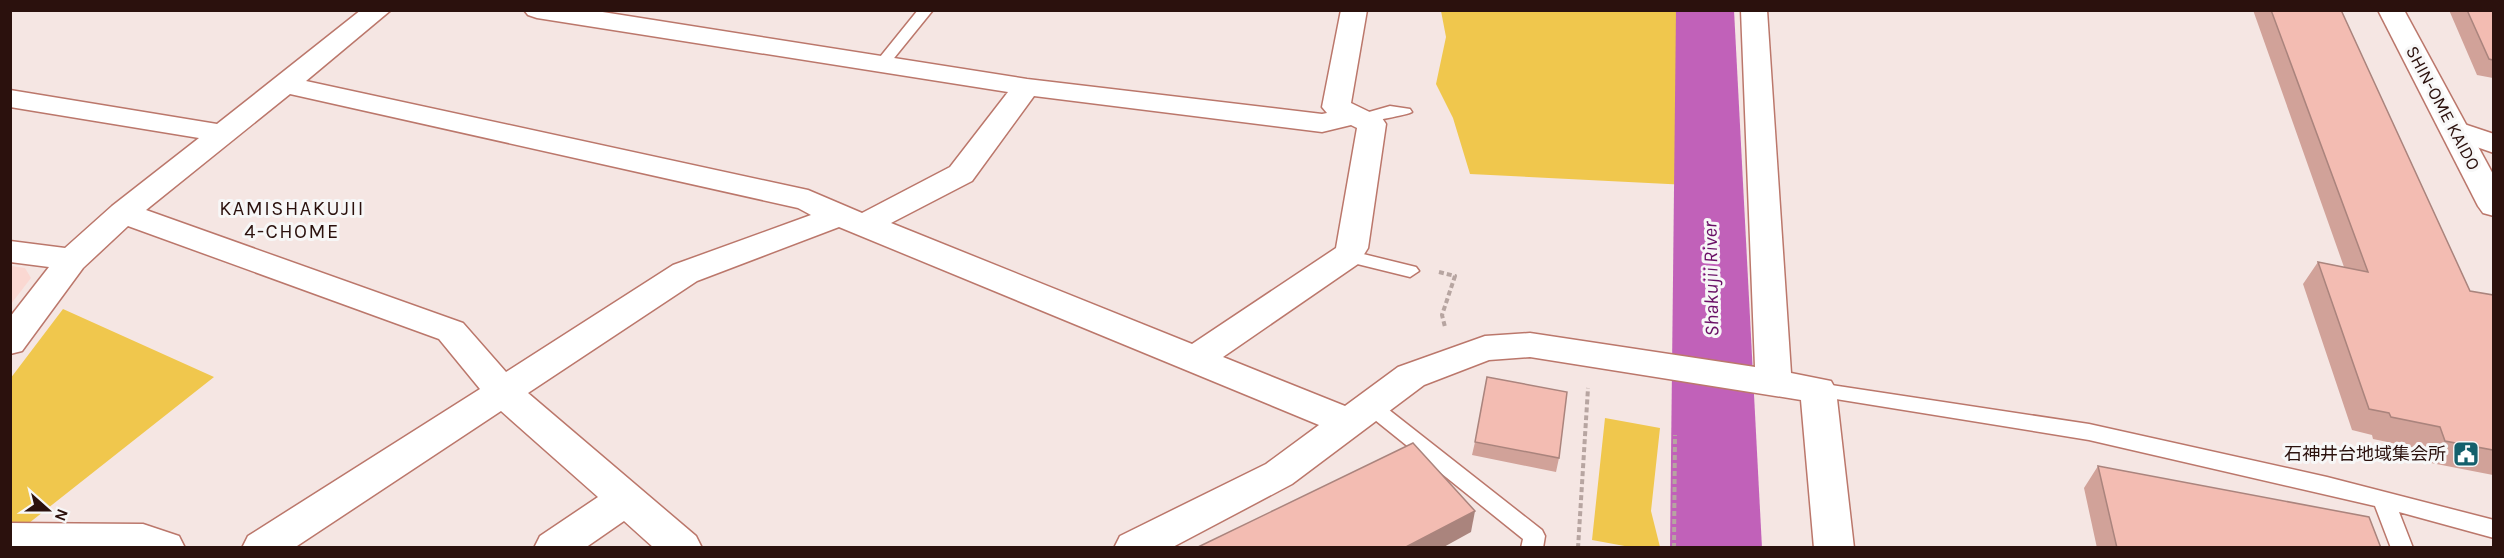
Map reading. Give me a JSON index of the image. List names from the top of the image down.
{
  "streets": {
    "street": ["SHIN-OME KAIDO"]
  },
  "districts": ["KAMISHAKUJII 4-CHOME"],
  "water": ["Shakujii River"],
  "places": {
    "public building": ["石神井台地域集会所"]
  },
  "north": "right"
}
